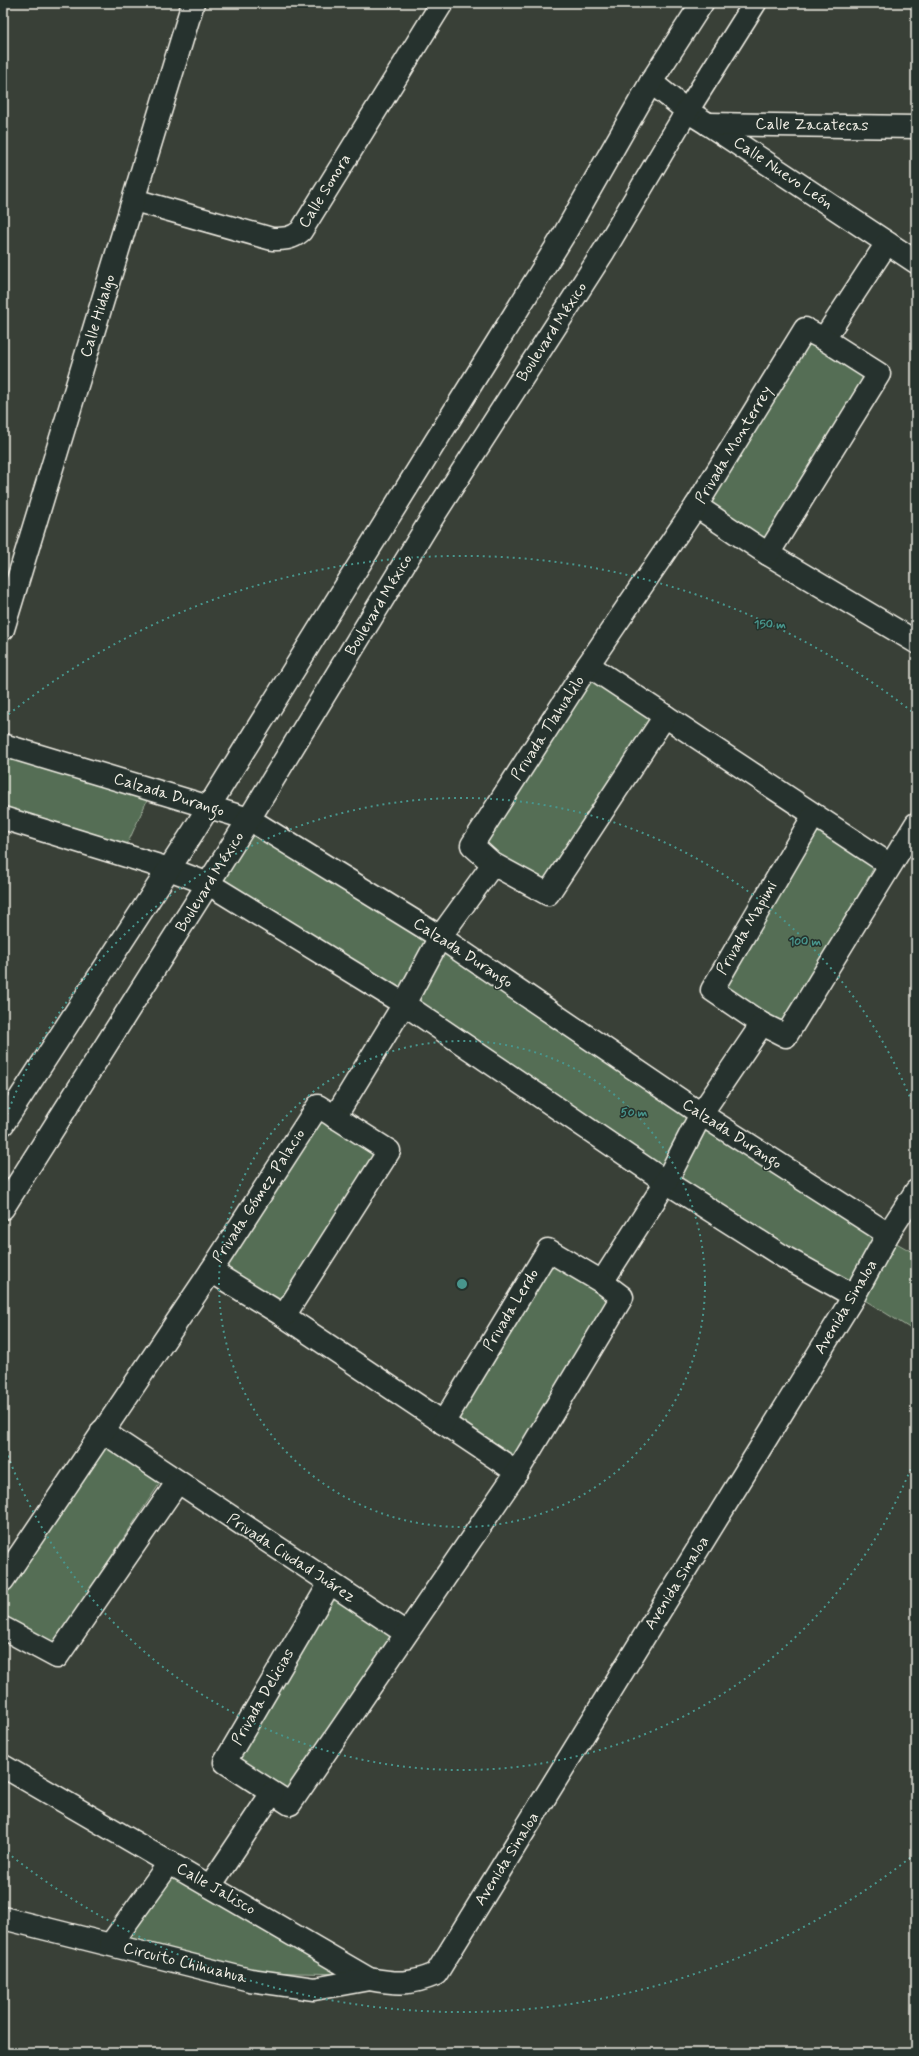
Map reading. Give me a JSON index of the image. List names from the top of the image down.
{
  "streets": {
    "street": [
      "Calle Zacatecas",
      "Calle Nuevo León",
      "Calle Sonora",
      "Calle Hidalgo",
      "Boulevard México",
      "Privada Monterrey",
      "Privada Tlahualilo",
      "Calzada Durango",
      "Privada Mapimi",
      "Privada Gómez Palacio",
      "Avenida Sinaloa",
      "Privada Lerdo",
      "Privada Ciudad Juárez",
      "Privada Delicias",
      "Calle Jalisco",
      "Circuito Chihuahua"
    ]
  },
  "crossings": [
    ["Calle Zacatecas", "Calle Nuevo León"],
    ["Calle Nuevo León", "Boulevard México"],
    ["Calle Sonora", "Calle Hidalgo"],
    ["Boulevard México", "Calzada Durango"],
    ["Privada Tlahualilo", "Privada Mapimi"],
    ["Calzada Durango", "Avenida Sinaloa"],
    ["Privada Gómez Palacio", "Privada Lerdo"],
    ["Avenida Sinaloa", "Calle Jalisco"],
    ["Privada Ciudad Juárez", "Privada Delicias"],
    ["Calle Jalisco", "Circuito Chihuahua"]
  ],
  "rings": ["150 m", "100 m", "50 m"]
}
